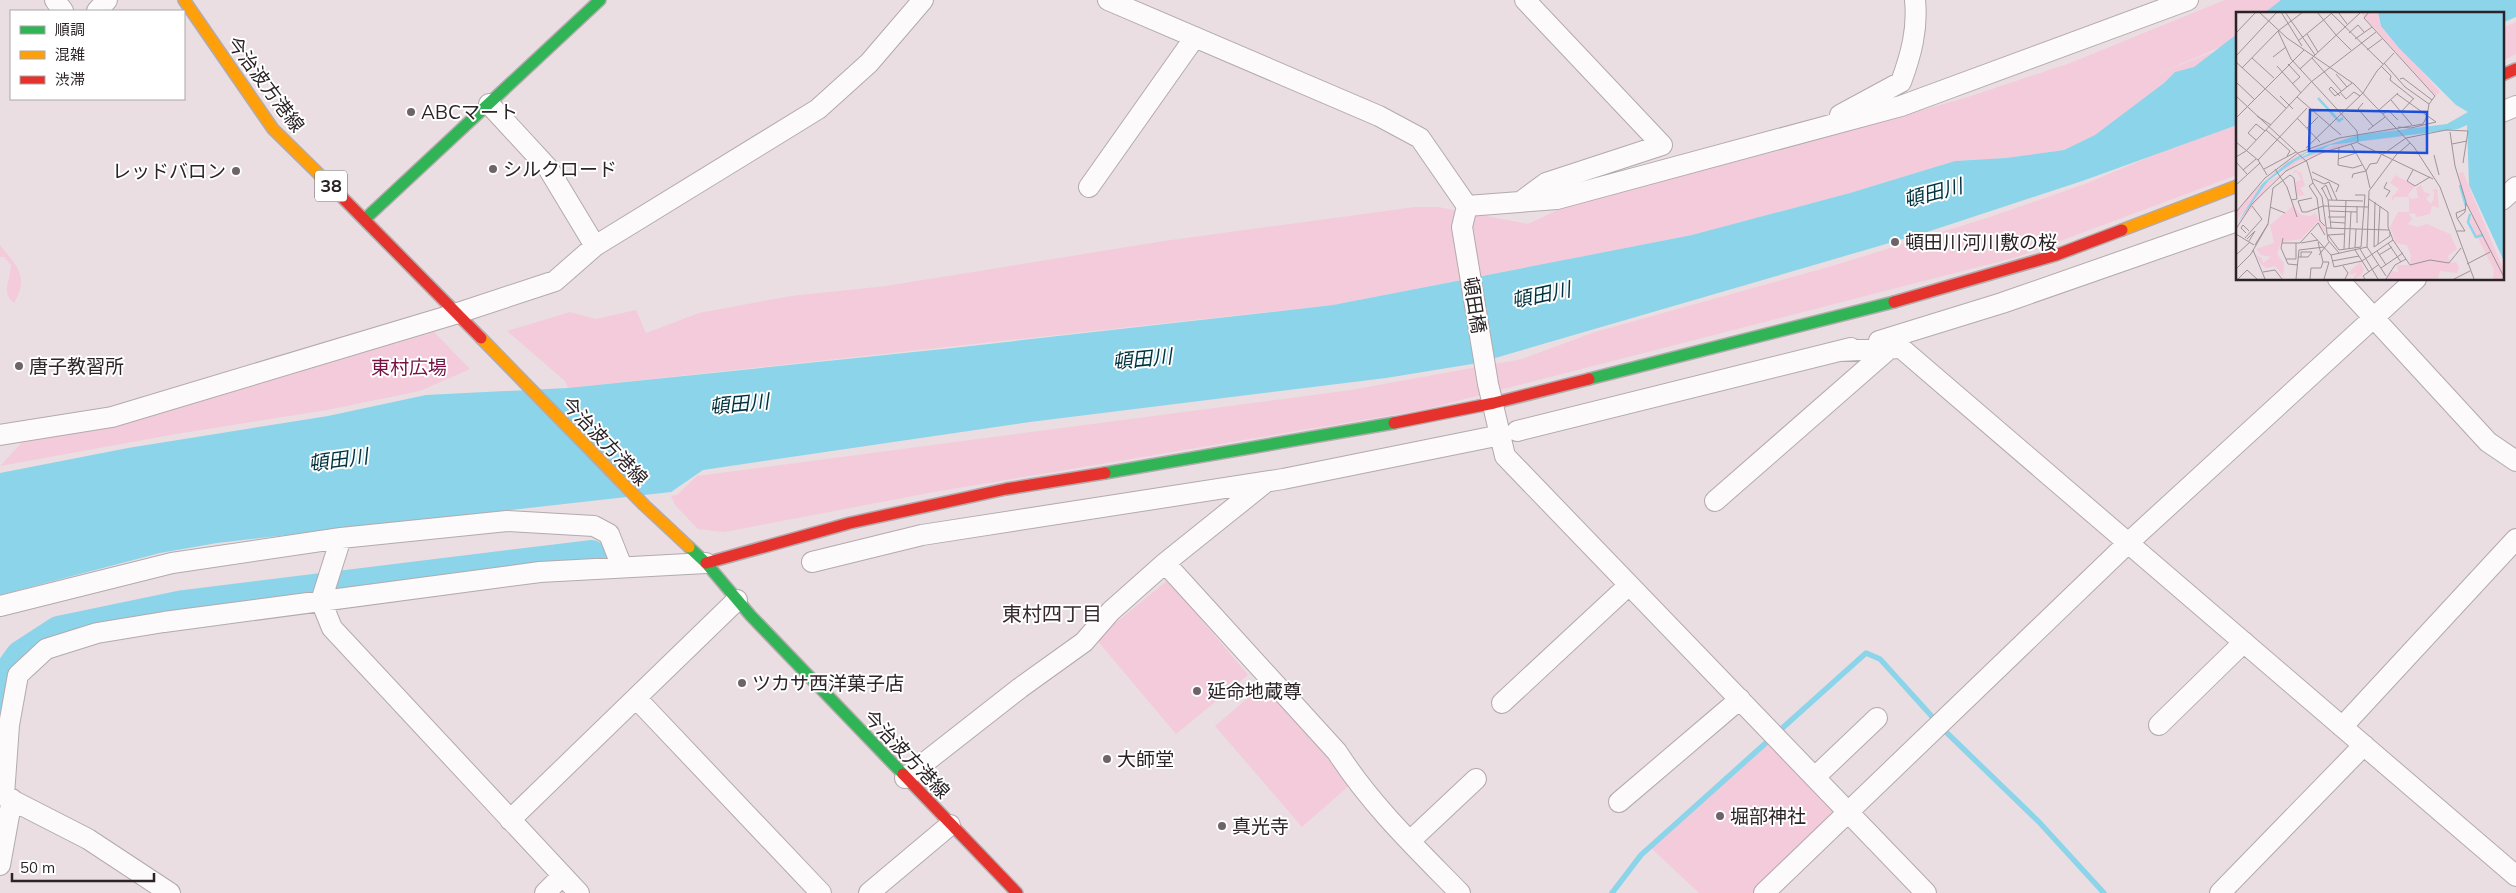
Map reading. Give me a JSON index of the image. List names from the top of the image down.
{
  "streets": {
    "street": ["今治波方港線", "38", "頓田橋"]
  },
  "districts": ["東村四丁目"],
  "water": ["頓田川"],
  "parks": ["東村広場"],
  "places": [
    "ABCマート",
    "シルクロード",
    "レッドバロン",
    "頓田川河川敷の桜",
    "唐子教習所",
    "ツカサ西洋菓子店",
    "延命地蔵尊",
    "大師堂",
    "堀部神社",
    "真光寺"
  ],
  "legend": ["順調", "混雑", "渋滞"],
  "scale_bar": "50 m"
}
